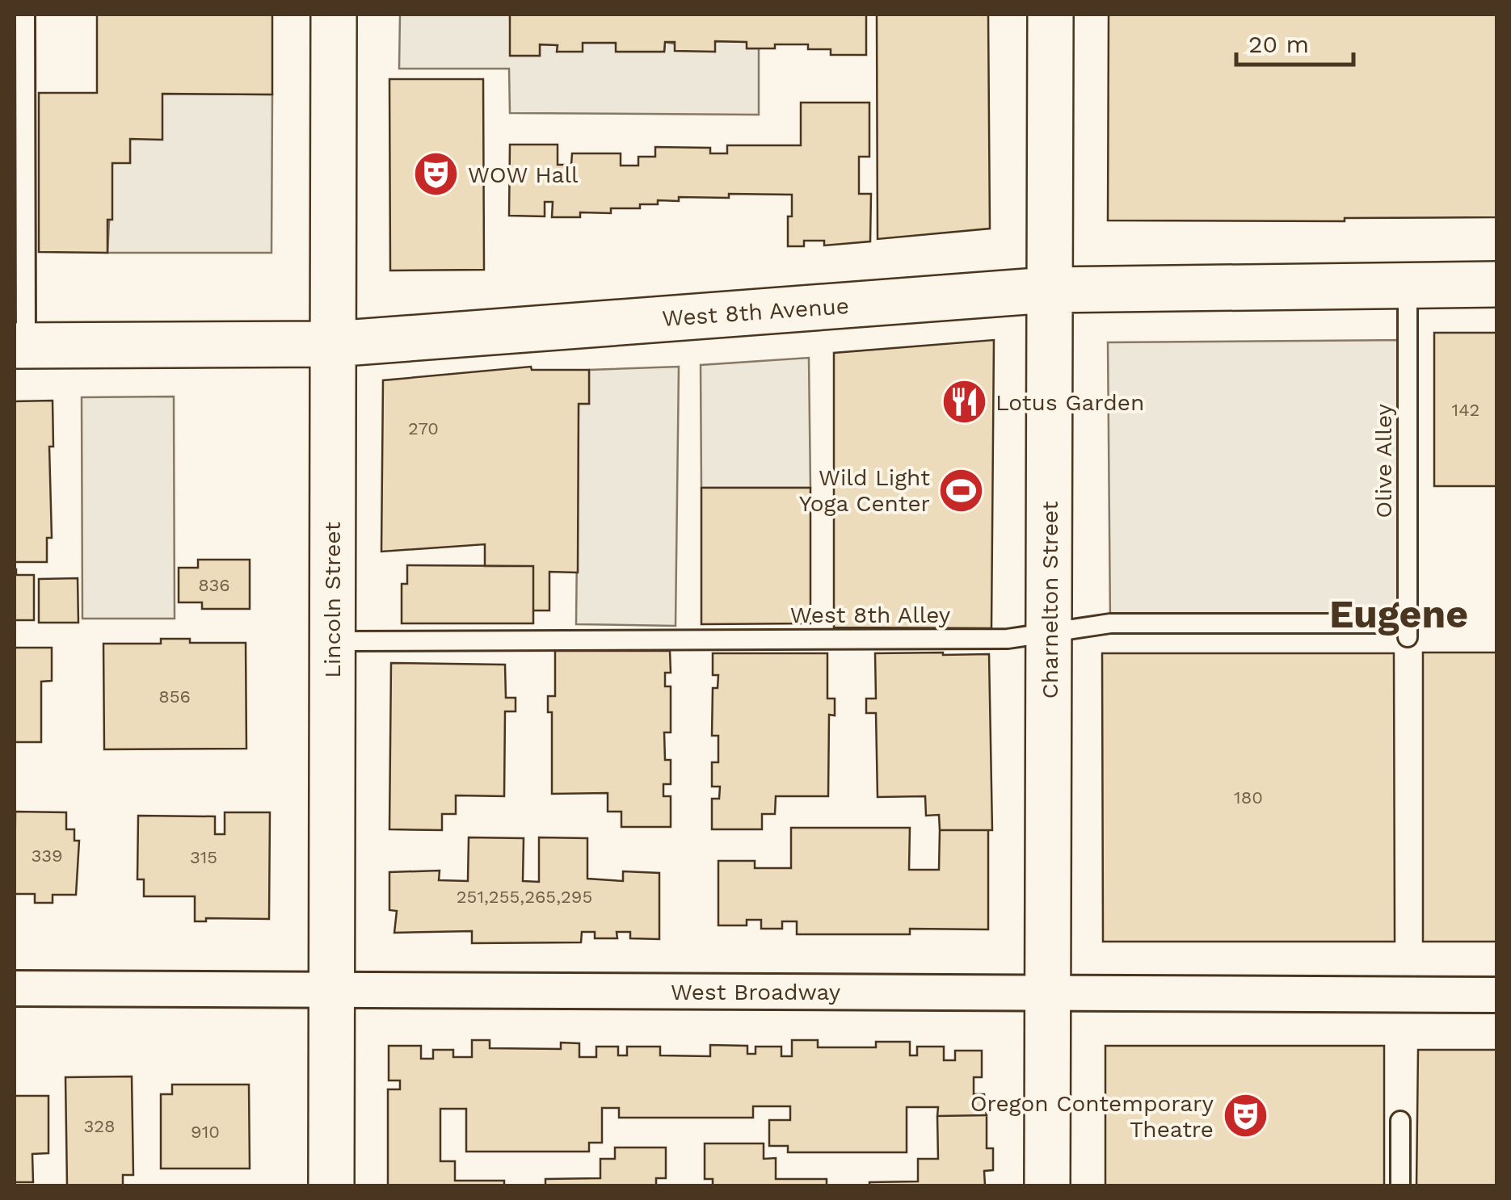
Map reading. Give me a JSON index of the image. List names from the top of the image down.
{
  "streets": {
    "street": [
      "West 8th Avenue",
      "Lincoln Street",
      "Charnelton Street",
      "West Broadway"
    ],
    "lane": ["Olive Alley", "West 8th Alley"]
  },
  "crossings": [
    ["West 8th Avenue", "Olive Alley"],
    ["West 8th Avenue", "Lincoln Street"],
    ["West 8th Avenue", "Charnelton Street"],
    ["Olive Alley", "West 8th Alley"],
    ["Lincoln Street", "West 8th Alley"],
    ["Lincoln Street", "West Broadway"],
    ["Charnelton Street", "West 8th Alley"],
    ["Charnelton Street", "West Broadway"]
  ],
  "districts": ["Eugene"],
  "places": {
    "theatre": ["WOW Hall", "Oregon Contemporary Theatre"],
    "restaurant": ["Lotus Garden"],
    "sports": ["Wild Light Yoga Center"]
  },
  "house_numbers": [
    "142",
    "270",
    "836",
    "856",
    "180",
    "339",
    "315",
    "251,255,265,295",
    "328",
    "910"
  ],
  "scale_bar": "20 m"
}
